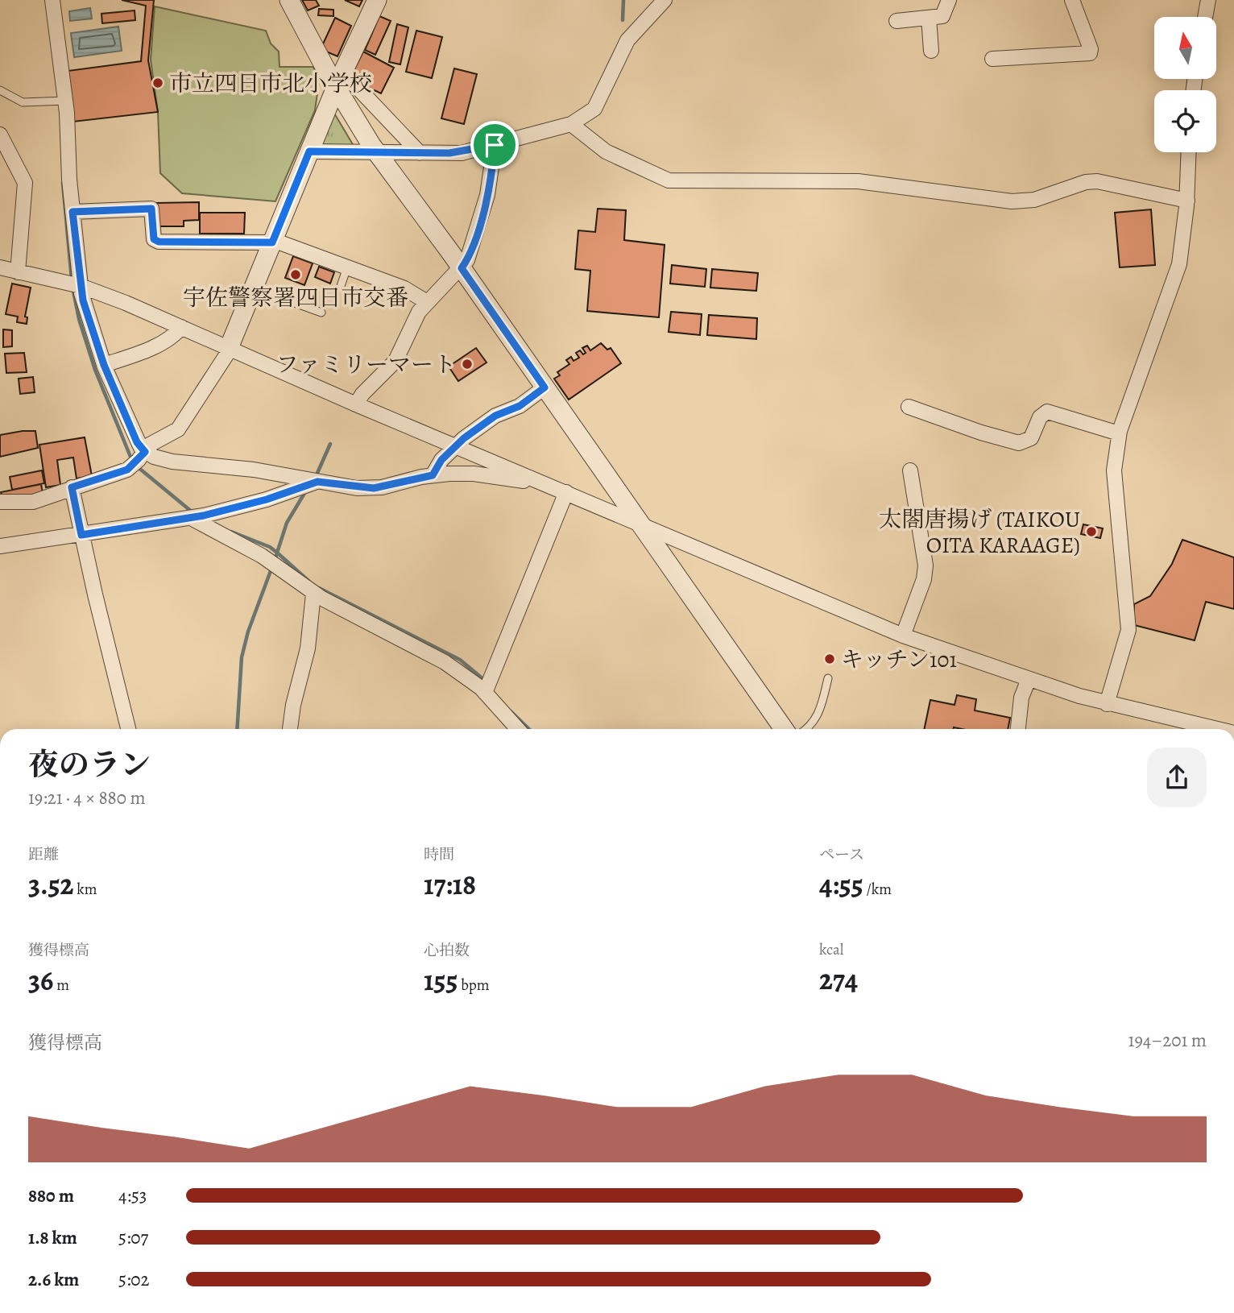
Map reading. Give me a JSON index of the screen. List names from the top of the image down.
{
  "places": [
    "市立四日市北小学校",
    "宇佐警察署四日市交番",
    "ファミリーマート",
    "太閤唐揚げ (TAIKOU OITA KARAAGE)",
    "キッチン101"
  ],
  "north": "top",
  "page": {
    "heading": ["夜のラン", "19:21 · 4 × 880 m"],
    "stats": [
      ["距離", "3.52 km"],
      ["時間", "17:18"],
      ["ペース", "4:55 /km"],
      ["獲得標高", "36 m"],
      ["心拍数", "155 bpm"],
      ["kcal", "274"]
    ],
    "chart": ["獲得標高", "194–201 m"],
    "list": [
      {
        "name": "880 m",
        "note": "4:53"
      },
      {
        "name": "1.8 km",
        "note": "5:07"
      },
      {
        "name": "2.6 km",
        "note": "5:02"
      }
    ]
  }
}
